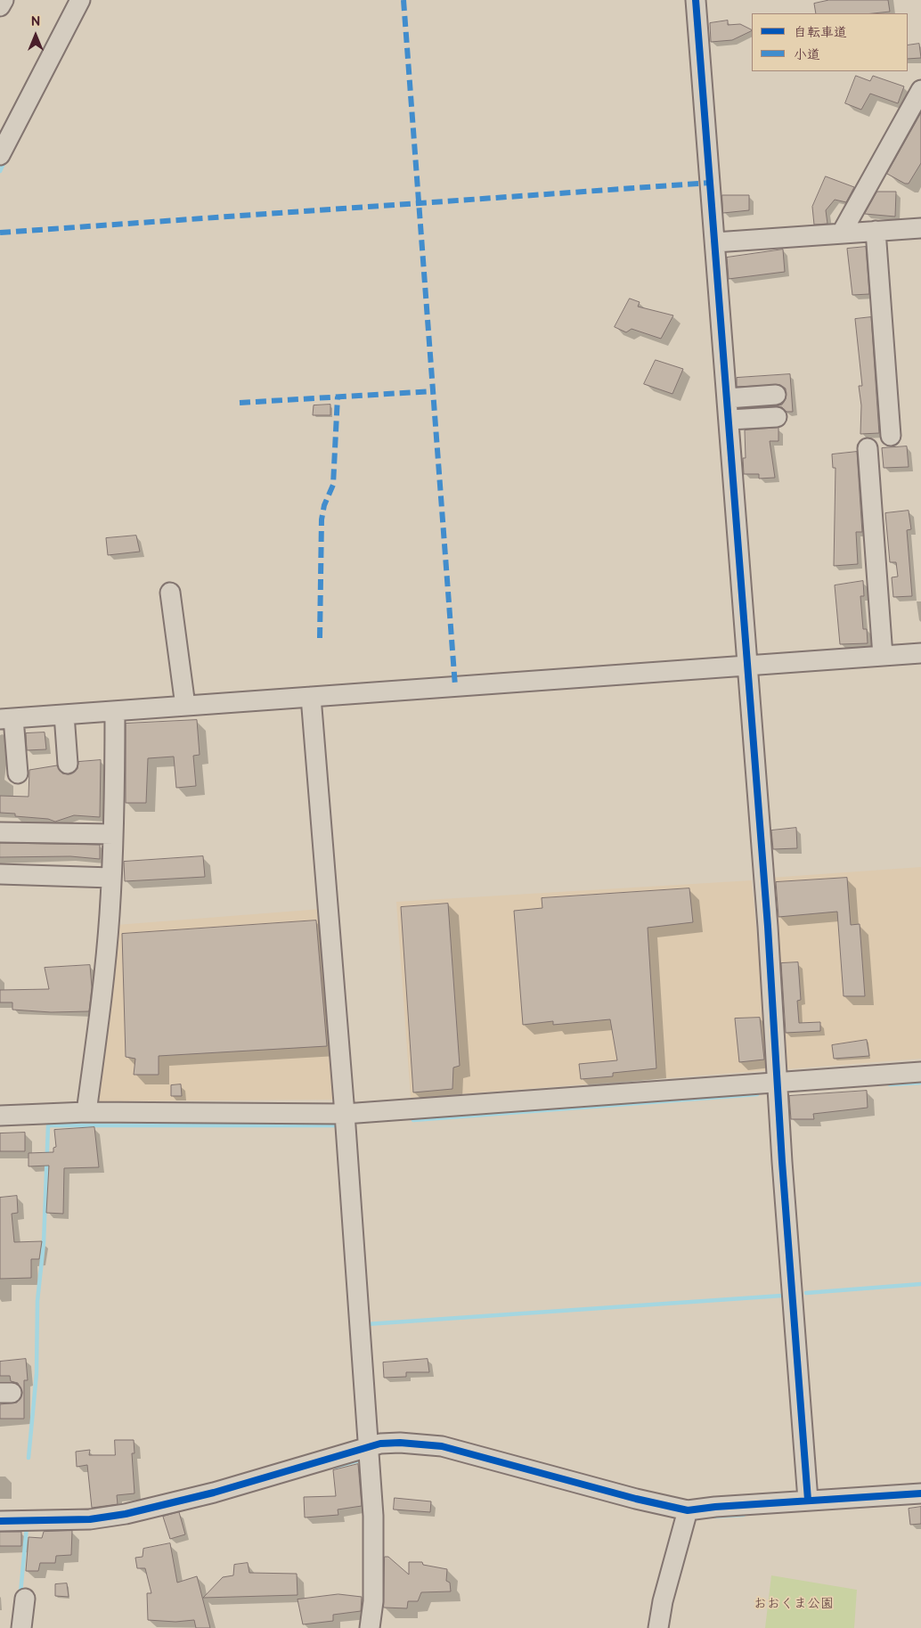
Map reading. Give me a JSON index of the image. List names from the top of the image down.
{
  "parks": ["おおくま公園"],
  "legend": ["自転車道", "小道"],
  "north": "top"
}
